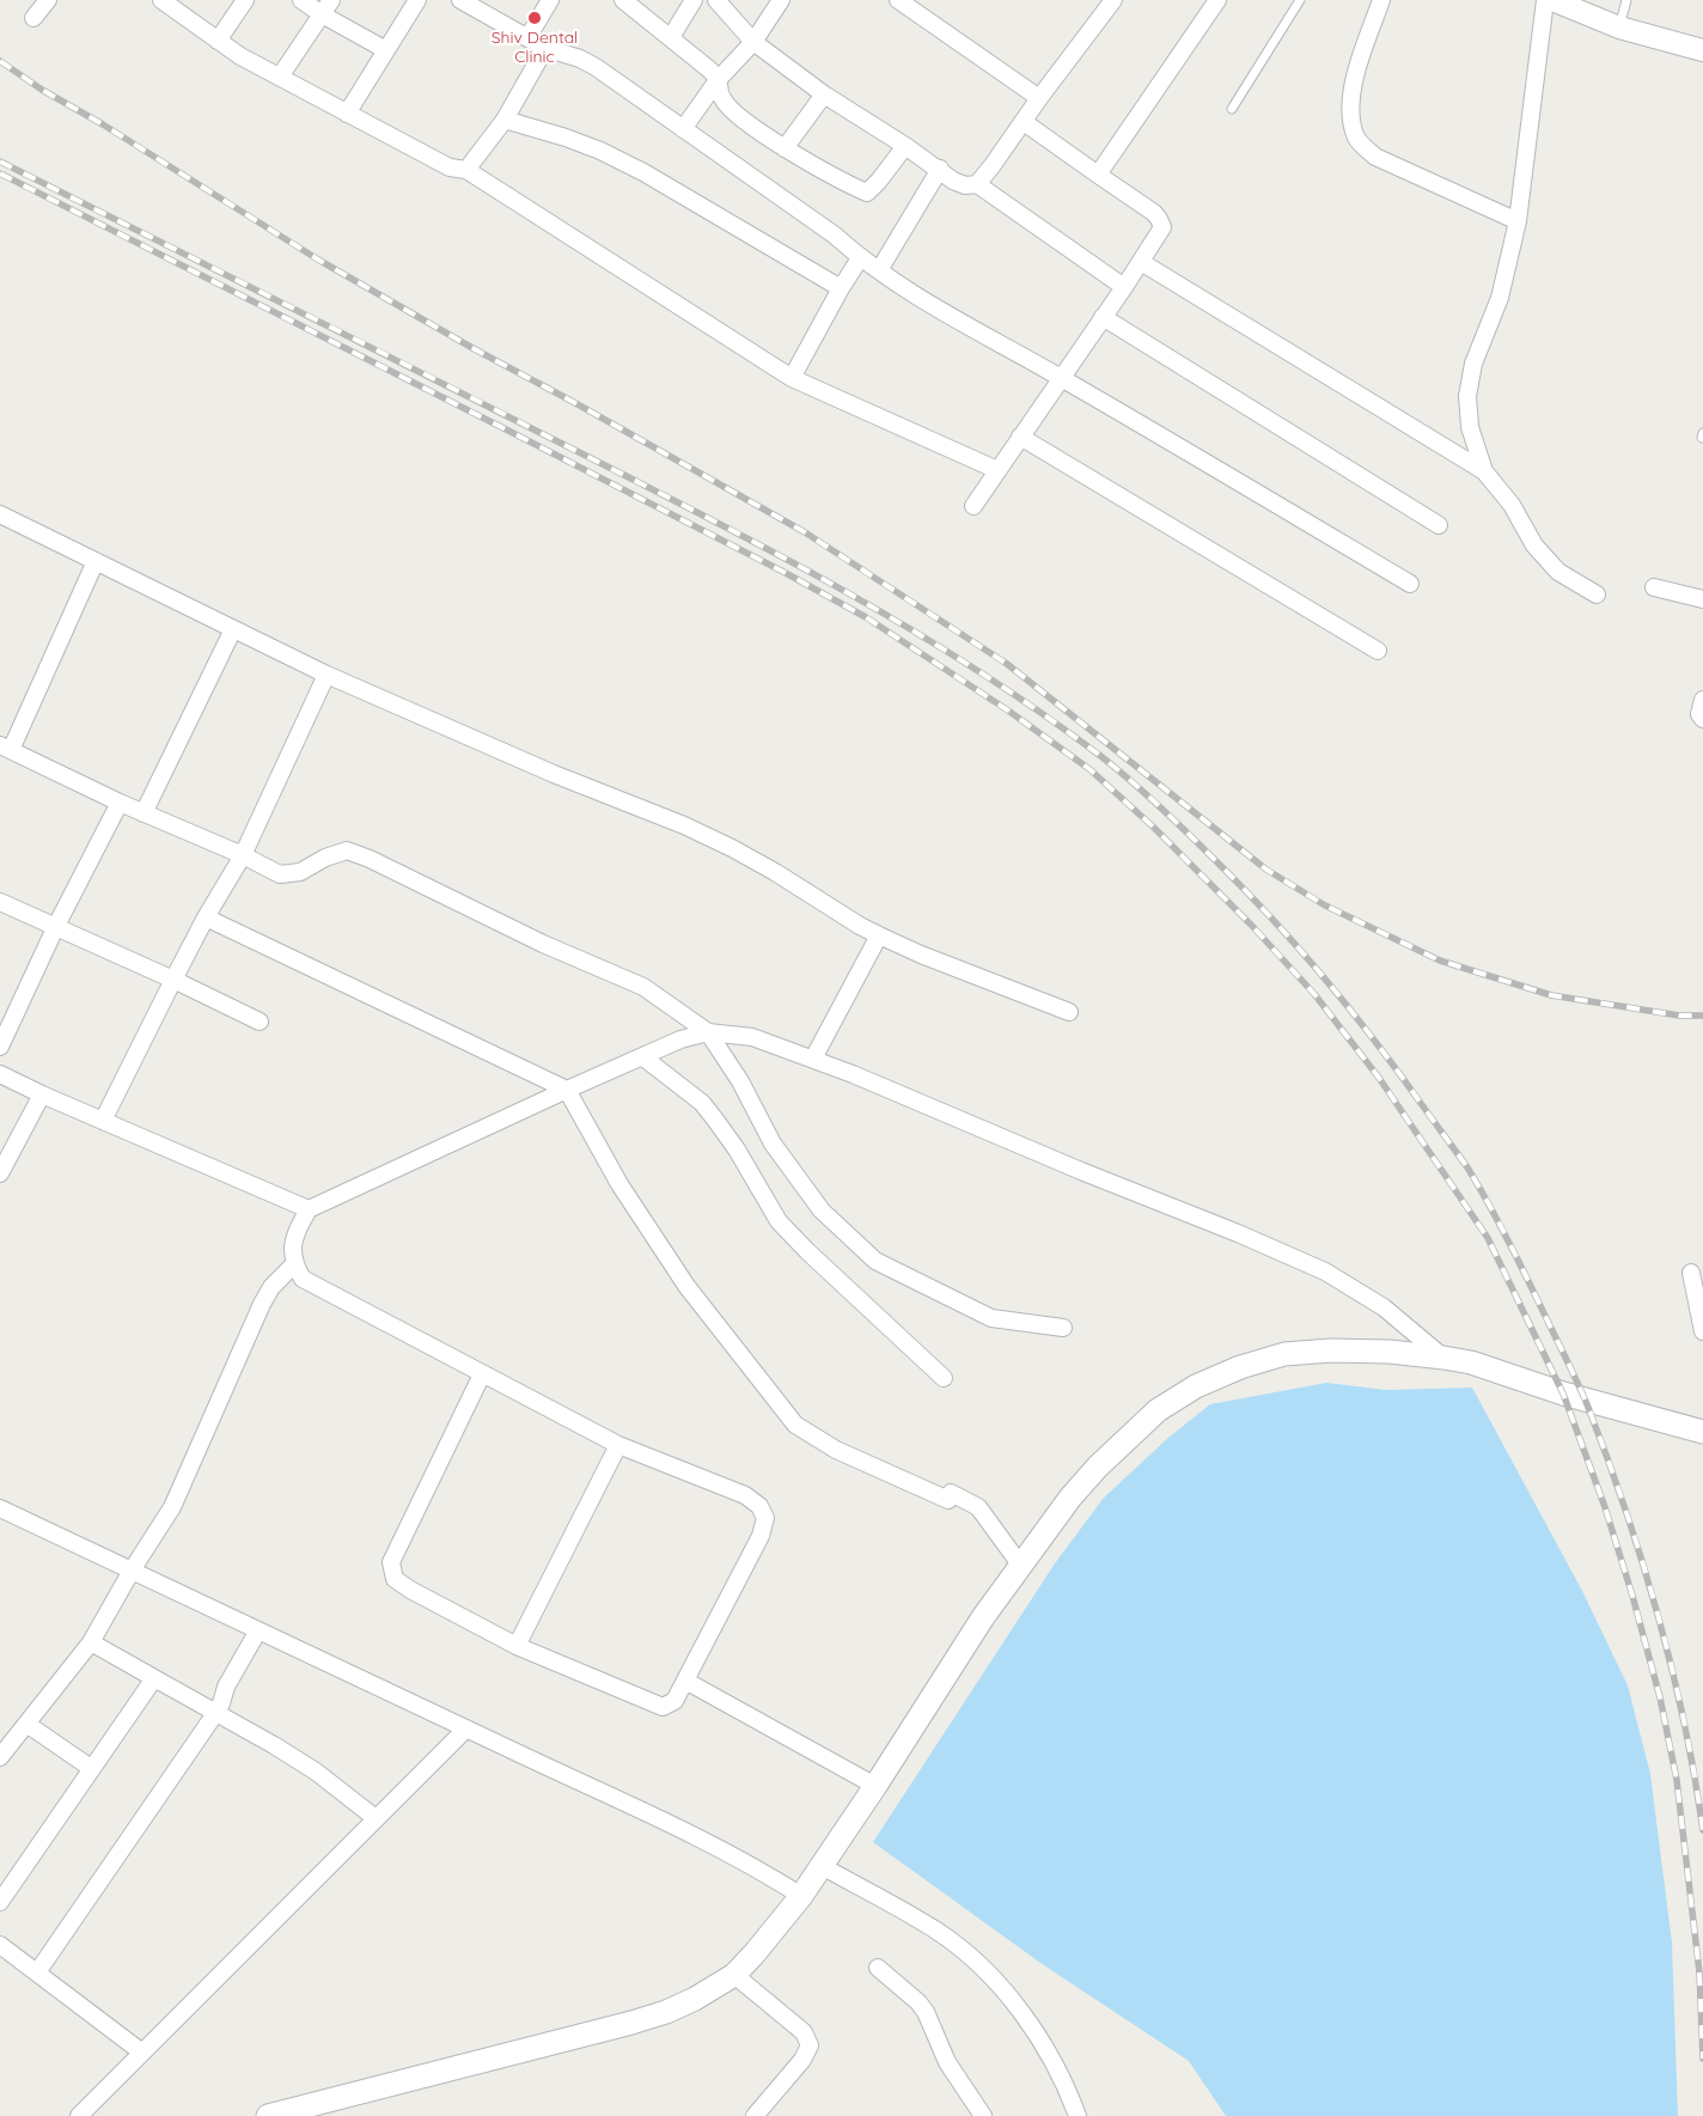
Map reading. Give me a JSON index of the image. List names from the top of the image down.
{
  "places": ["Shiv Dental Clinic"]
}
